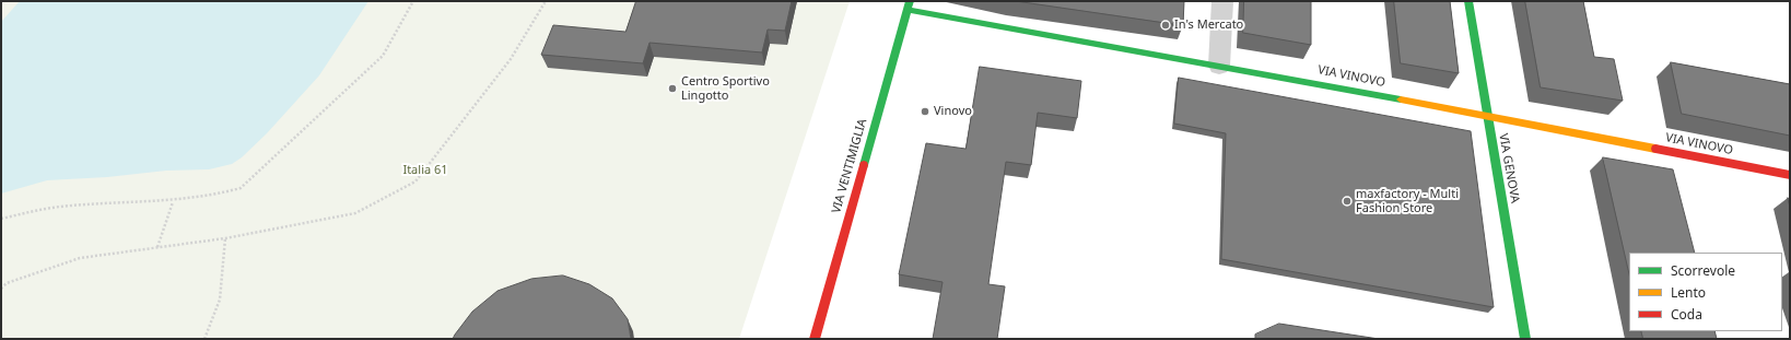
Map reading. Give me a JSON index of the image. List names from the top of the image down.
{
  "streets": {
    "street": ["VIA VINOVO", "VIA VENTIMIGLIA", "VIA GENOVA"]
  },
  "crossings": [
    ["VIA VINOVO", "VIA VENTIMIGLIA"],
    ["VIA VINOVO", "VIA GENOVA"]
  ],
  "parks": ["Italia 61"],
  "places": [
    "In's Mercato",
    "Centro Sportivo Lingotto",
    "Vinovo",
    "maxfactory - Multi Fashion Store"
  ],
  "legend": ["Scorrevole", "Lento", "Coda"]
}
